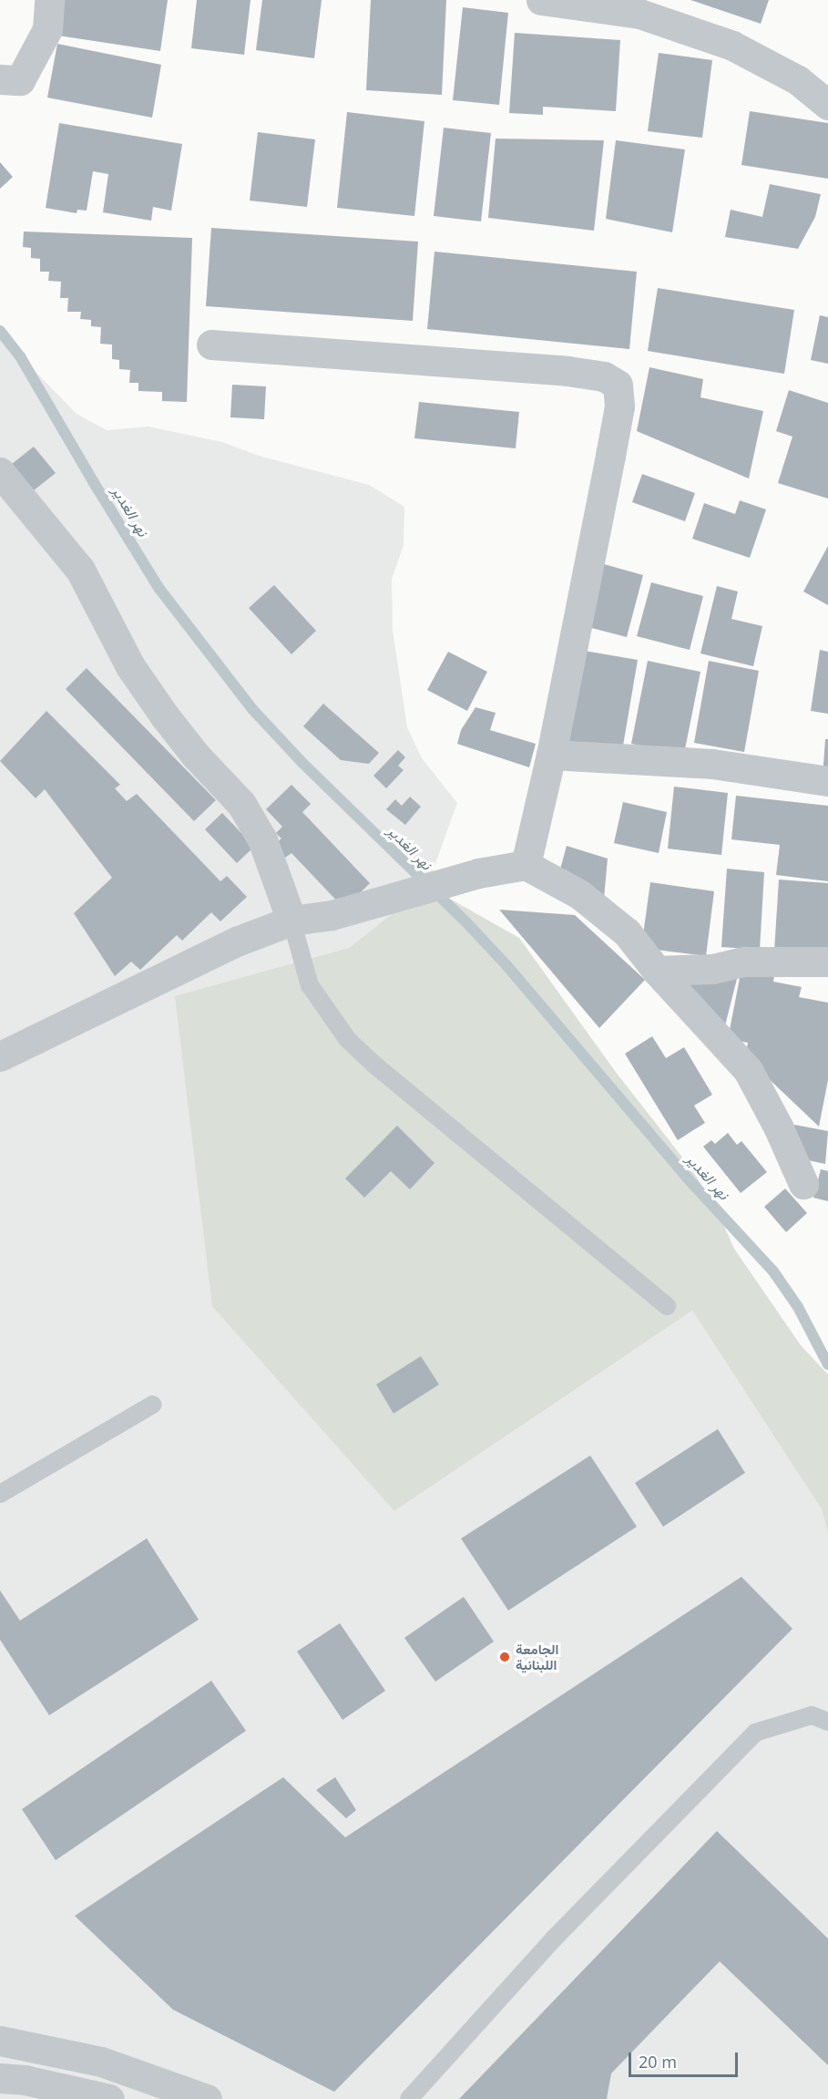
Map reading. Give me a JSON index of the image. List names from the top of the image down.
{
  "water": ["نهر الغدير"],
  "places": ["الجامعة اللبنانية"],
  "scale_bar": "20 m"
}
